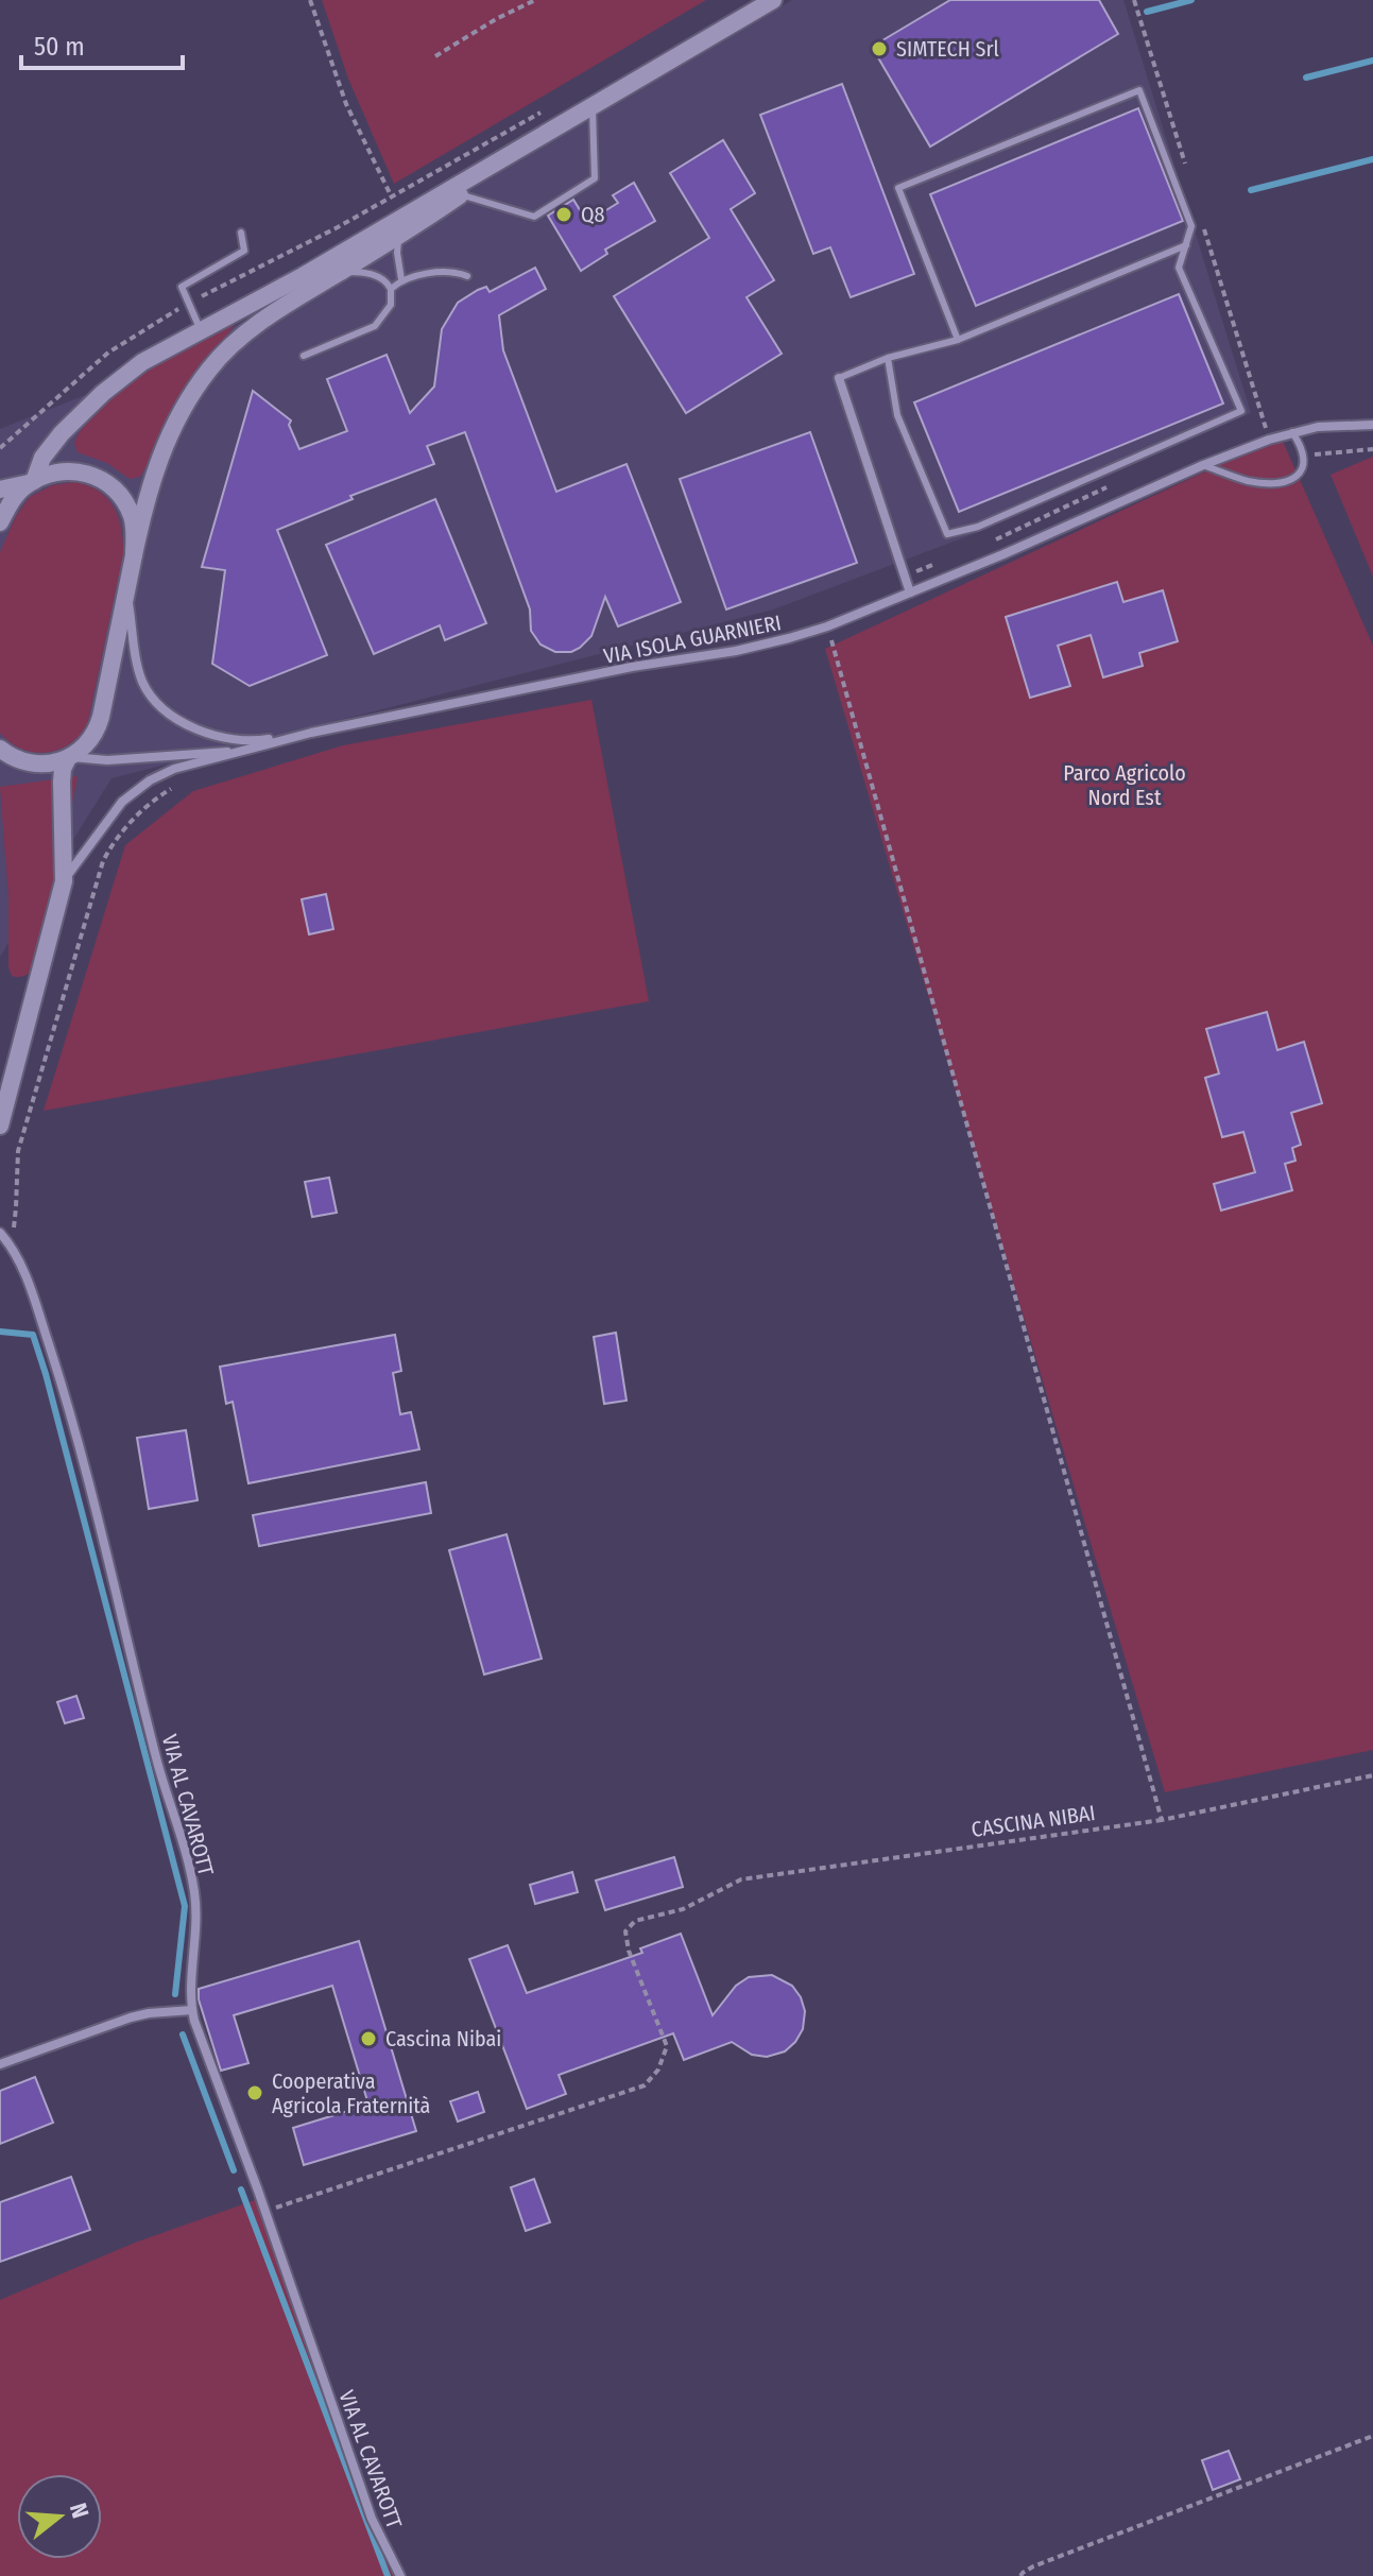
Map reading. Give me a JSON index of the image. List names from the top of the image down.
{
  "streets": {
    "street": ["VIA ISOLA GUARNIERI", "VIA AL CAVAROTT"],
    "path": ["CASCINA NIBAI"]
  },
  "crossings": [
    ["VIA AL CAVAROTT", "CASCINA NIBAI"]
  ],
  "parks": ["Parco Agricolo Nord Est"],
  "places": [
    "SIMTECH Srl",
    "Q8",
    "Cascina Nibai",
    "Cooperativa Agricola Fraternità"
  ],
  "scale_bar": "50 m",
  "north": "right"
}
